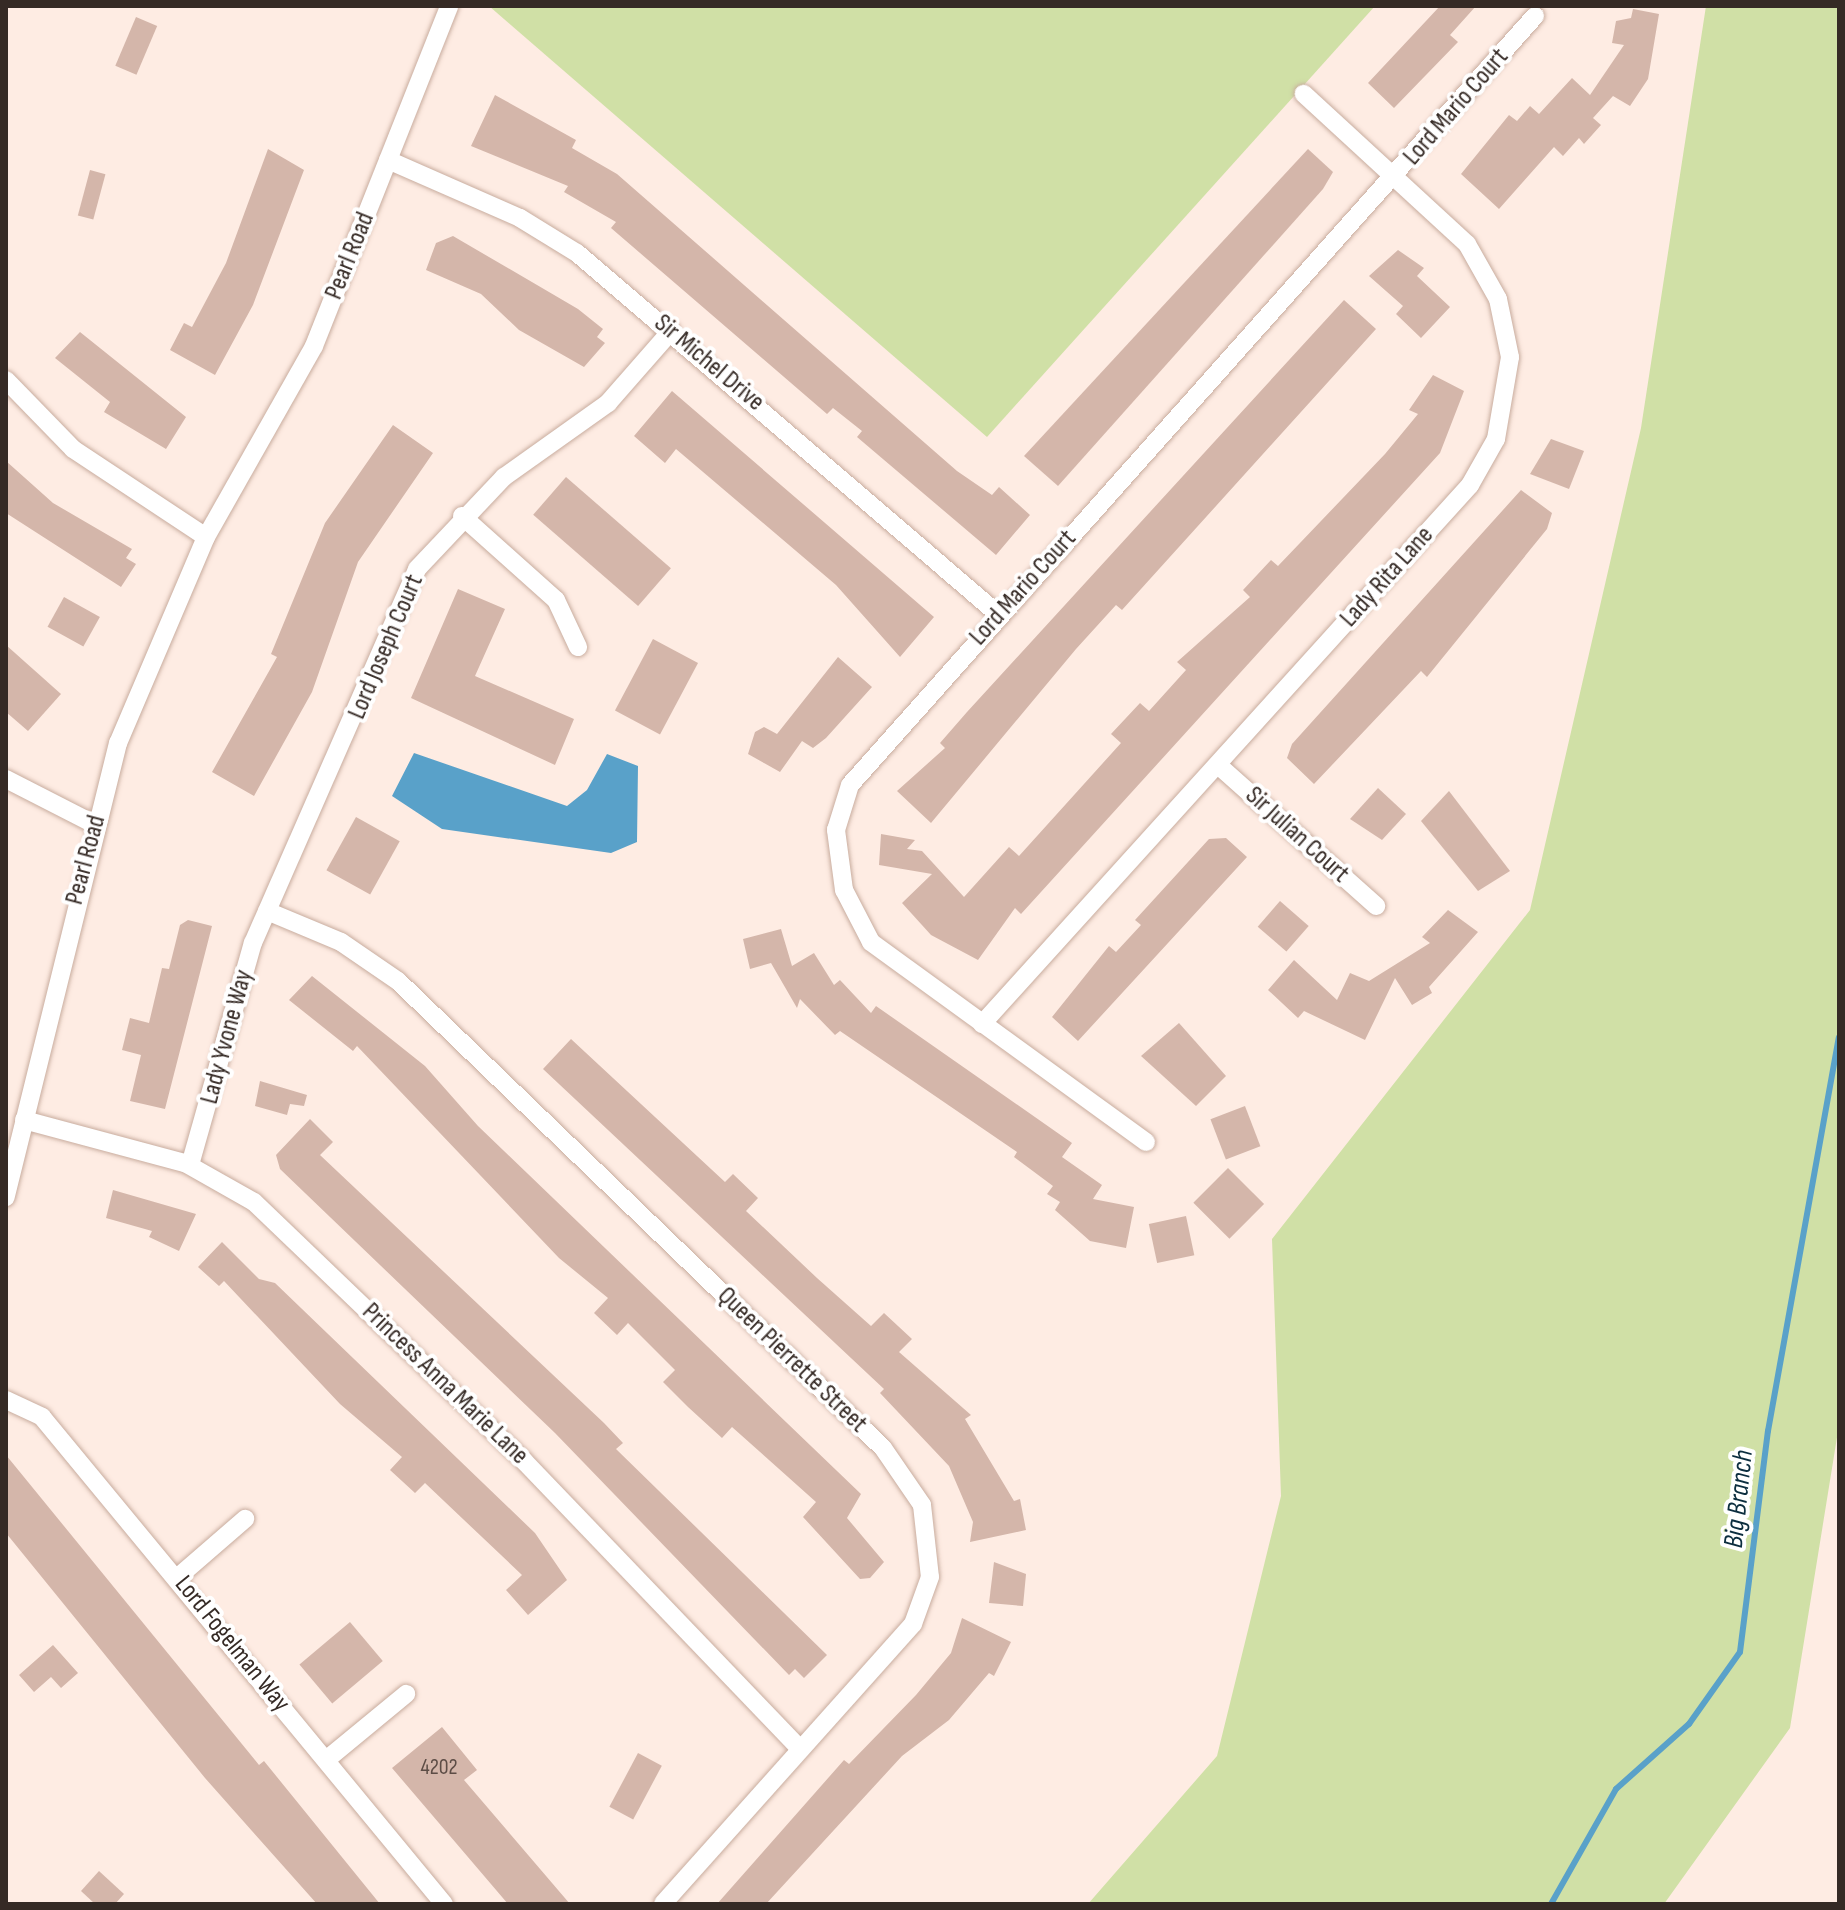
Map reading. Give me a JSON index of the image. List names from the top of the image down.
{
  "streets": {
    "street": [
      "Lord Mario Court",
      "Pearl Road",
      "Sir Michel Drive",
      "Lady Rita Lane",
      "Lord Joseph Court",
      "Sir Julian Court",
      "Lady Yvone Way",
      "Queen Pierrette Street",
      "Princess Anna Marie Lane",
      "Lord Fogelman Way"
    ]
  },
  "crossings": [
    ["Lord Mario Court", "Sir Michel Drive"],
    ["Lord Mario Court", "Lady Rita Lane"],
    ["Pearl Road", "Sir Michel Drive"],
    ["Pearl Road", "Princess Anna Marie Lane"],
    ["Sir Michel Drive", "Lord Joseph Court"],
    ["Lady Rita Lane", "Sir Julian Court"],
    ["Lord Joseph Court", "Lady Yvone Way"],
    ["Lord Joseph Court", "Queen Pierrette Street"],
    ["Lady Yvone Way", "Queen Pierrette Street"],
    ["Lady Yvone Way", "Princess Anna Marie Lane"],
    ["Queen Pierrette Street", "Princess Anna Marie Lane"]
  ],
  "water": ["Big Branch"],
  "house_numbers": ["4202"]
}
